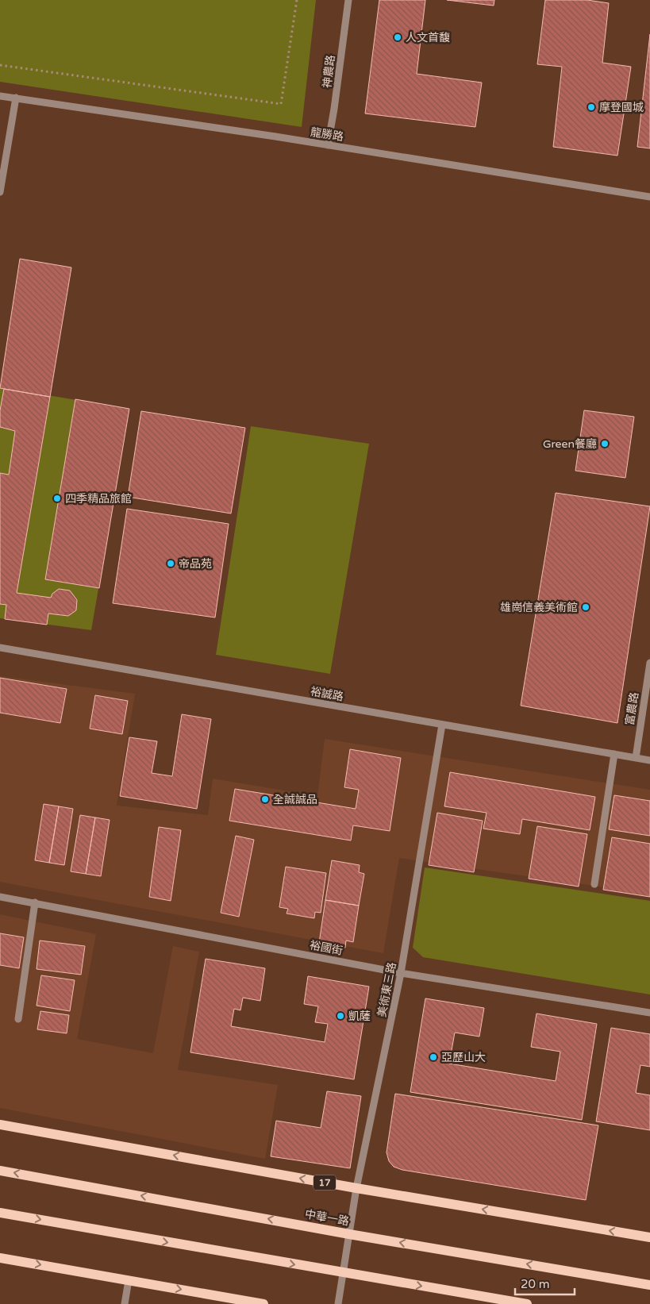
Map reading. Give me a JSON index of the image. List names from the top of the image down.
{
  "streets": {
    "main road": ["17", "中華一路"],
    "street": [
      "神農路",
      "龍勝路",
      "裕誠路",
      "富農路",
      "裕國街",
      "美術東三路"
    ]
  },
  "crossings": [
    ["神農路", "龍勝路"],
    ["裕誠路", "富農路"],
    ["裕誠路", "美術東三路"],
    ["裕國街", "美術東三路"],
    ["美術東三路", "17"],
    ["美術東三路", "中華一路"]
  ],
  "places": [
    "人文首馥",
    "摩登國城",
    "Green餐廳",
    "四季精品旅館",
    "帝品苑",
    "雄崗信義美術館",
    "全誠誠品",
    "凱薩",
    "亞歷山大"
  ],
  "scale_bar": "20 m"
}
